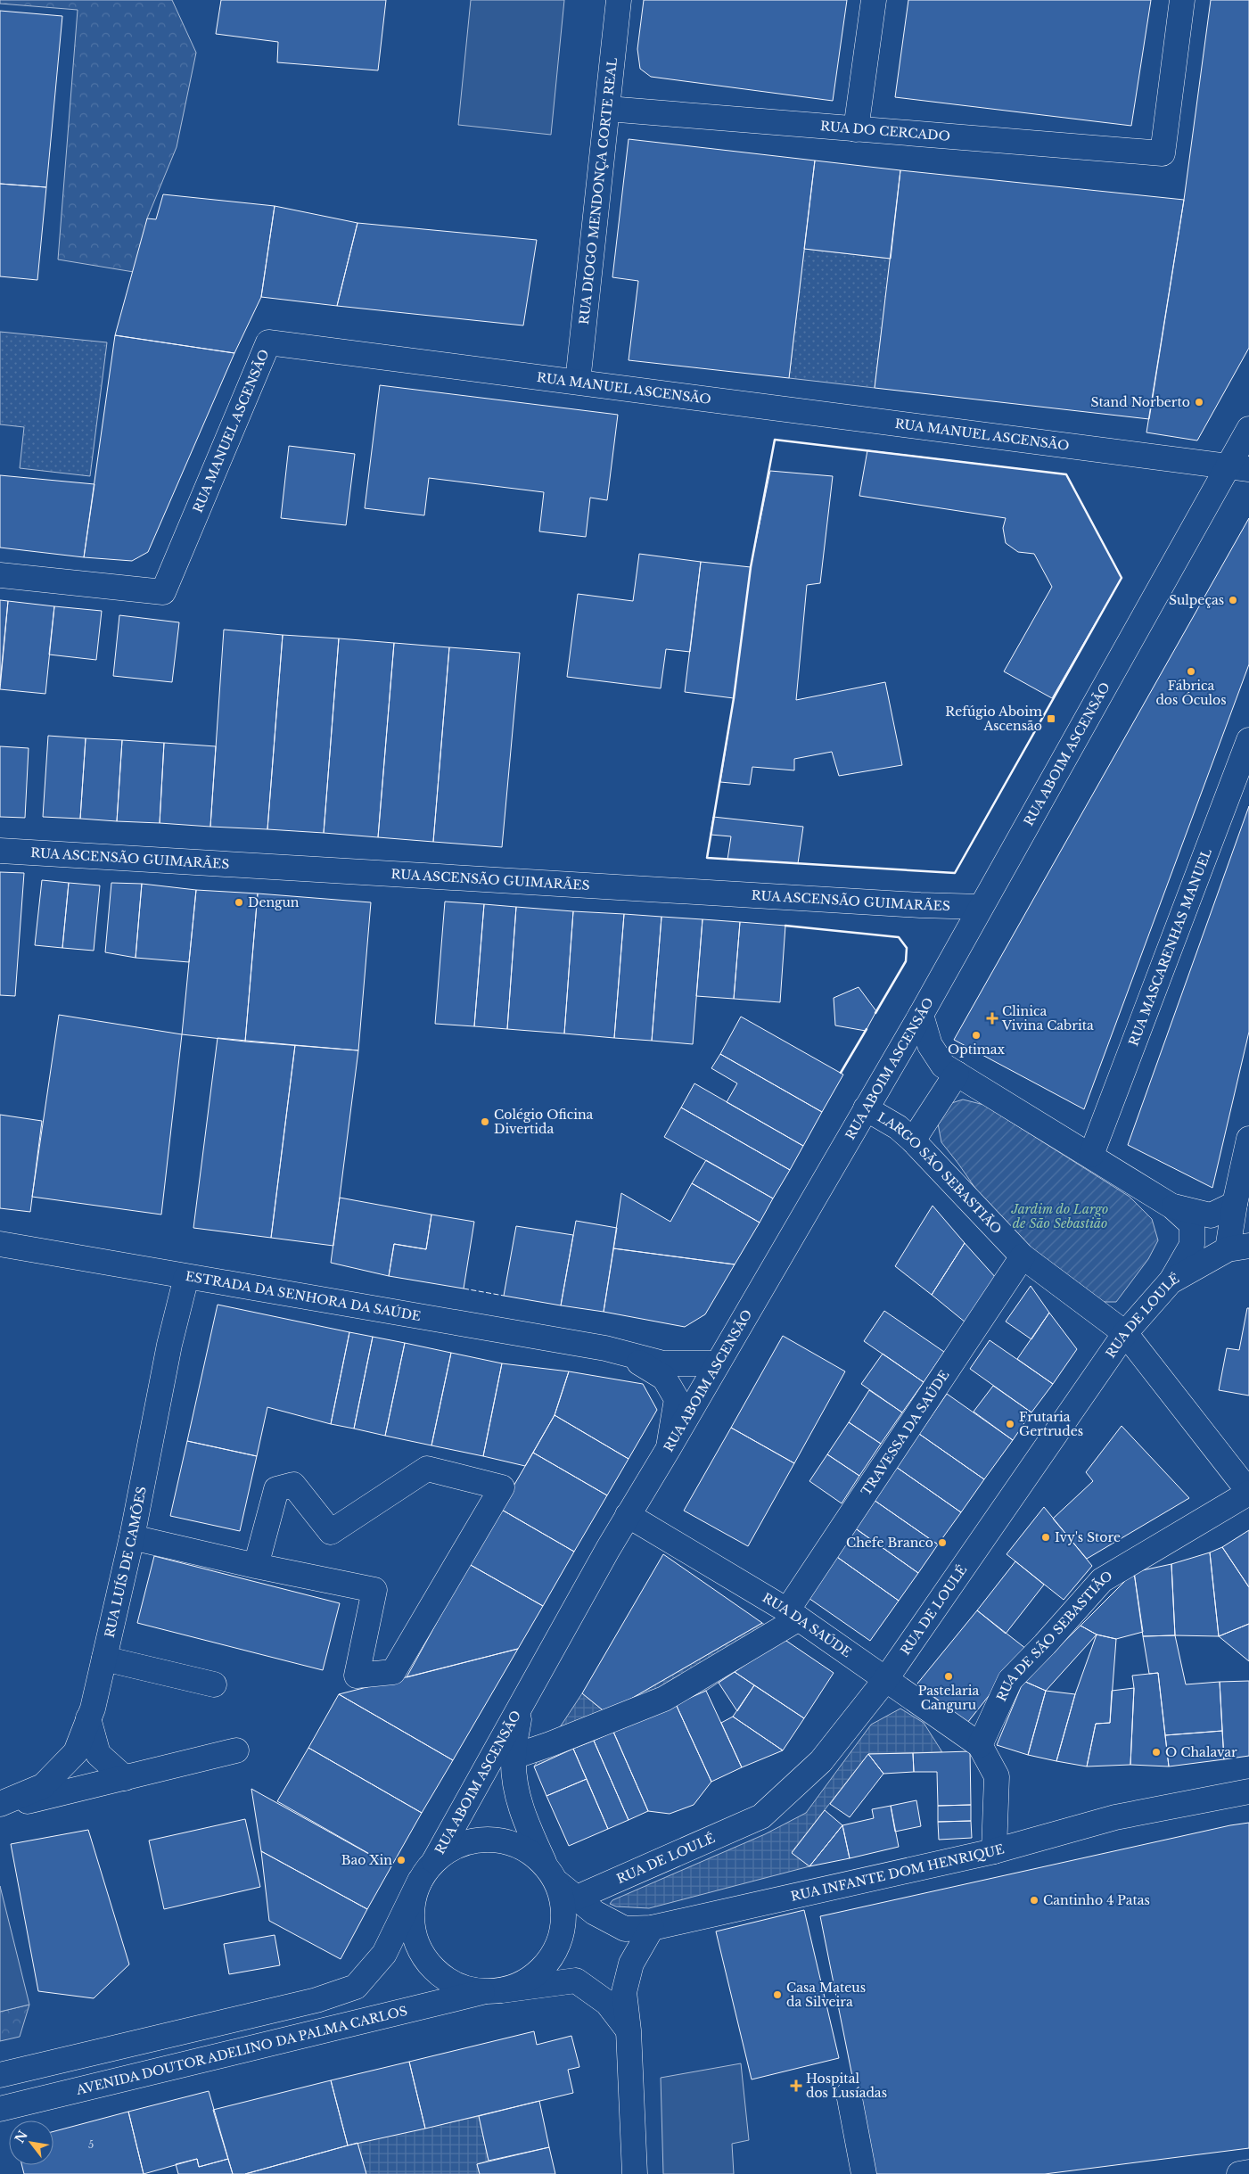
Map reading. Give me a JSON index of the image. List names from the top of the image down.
{
  "streets": {
    "street": [
      "RUA DO CERCADO",
      "RUA DIOGO MENDONÇA CORTE REAL",
      "RUA MANUEL ASCENSÃO",
      "RUA ABOIM ASCENSÃO",
      "RUA ASCENSÃO GUIMARÃES",
      "RUA MASCARENHAS MANUEL",
      "LARGO SÃO SEBASTIÃO",
      "ESTRADA DA SENHORA DA SAÚDE",
      "RUA DE LOULÉ",
      "TRAVESSA DA SAÚDE",
      "RUA LUÍS DE CAMÕES",
      "RUA DA SAÚDE",
      "RUA DE SÃO SEBASTIÃO",
      "RUA INFANTE DOM HENRIQUE",
      "AVENIDA DOUTOR ADELINO DA PALMA CARLOS"
    ]
  },
  "crossings": [
    ["RUA DO CERCADO", "RUA DIOGO MENDONÇA CORTE REAL"],
    ["RUA DIOGO MENDONÇA CORTE REAL", "RUA MANUEL ASCENSÃO"],
    ["RUA MANUEL ASCENSÃO", "RUA ABOIM ASCENSÃO"],
    ["RUA ABOIM ASCENSÃO", "RUA ASCENSÃO GUIMARÃES"],
    ["RUA ABOIM ASCENSÃO", "LARGO SÃO SEBASTIÃO"],
    ["RUA ABOIM ASCENSÃO", "RUA DA SAÚDE"],
    ["RUA ABOIM ASCENSÃO", "RUA INFANTE DOM HENRIQUE"],
    ["RUA ABOIM ASCENSÃO", "AVENIDA DOUTOR ADELINO DA PALMA CARLOS"],
    ["LARGO SÃO SEBASTIÃO", "RUA DE LOULÉ"],
    ["LARGO SÃO SEBASTIÃO", "TRAVESSA DA SAÚDE"],
    ["LARGO SÃO SEBASTIÃO", "RUA DE SÃO SEBASTIÃO"],
    ["ESTRADA DA SENHORA DA SAÚDE", "RUA LUÍS DE CAMÕES"],
    ["RUA DE LOULÉ", "RUA DA SAÚDE"],
    ["RUA DE LOULÉ", "RUA INFANTE DOM HENRIQUE"],
    ["TRAVESSA DA SAÚDE", "RUA DA SAÚDE"],
    ["RUA DA SAÚDE", "RUA DE SÃO SEBASTIÃO"],
    ["RUA INFANTE DOM HENRIQUE", "AVENIDA DOUTOR ADELINO DA PALMA CARLOS"]
  ],
  "parks": ["Jardim do Largo de São Sebastião"],
  "places": {
    "other": [
      "Stand Norberto",
      "Sulpeças",
      "Fábrica dos Óculos",
      "Dengun",
      "Optimax",
      "Colégio Oficina Divertida",
      "Frutaria Gertrudes",
      "Ivy's Store",
      "Chefe Branco",
      "Pastelaria Canguru",
      "O Chalavar",
      "Bao Xin",
      "Cantinho 4 Patas",
      "Casa Mateus da Silveira"
    ],
    "transit": ["Refúgio Aboim Ascensão"],
    "health": ["Clinica Vivina Cabrita", "Hospital dos Lusíadas"]
  },
  "house_numbers": ["5"],
  "north": "top left"
}
